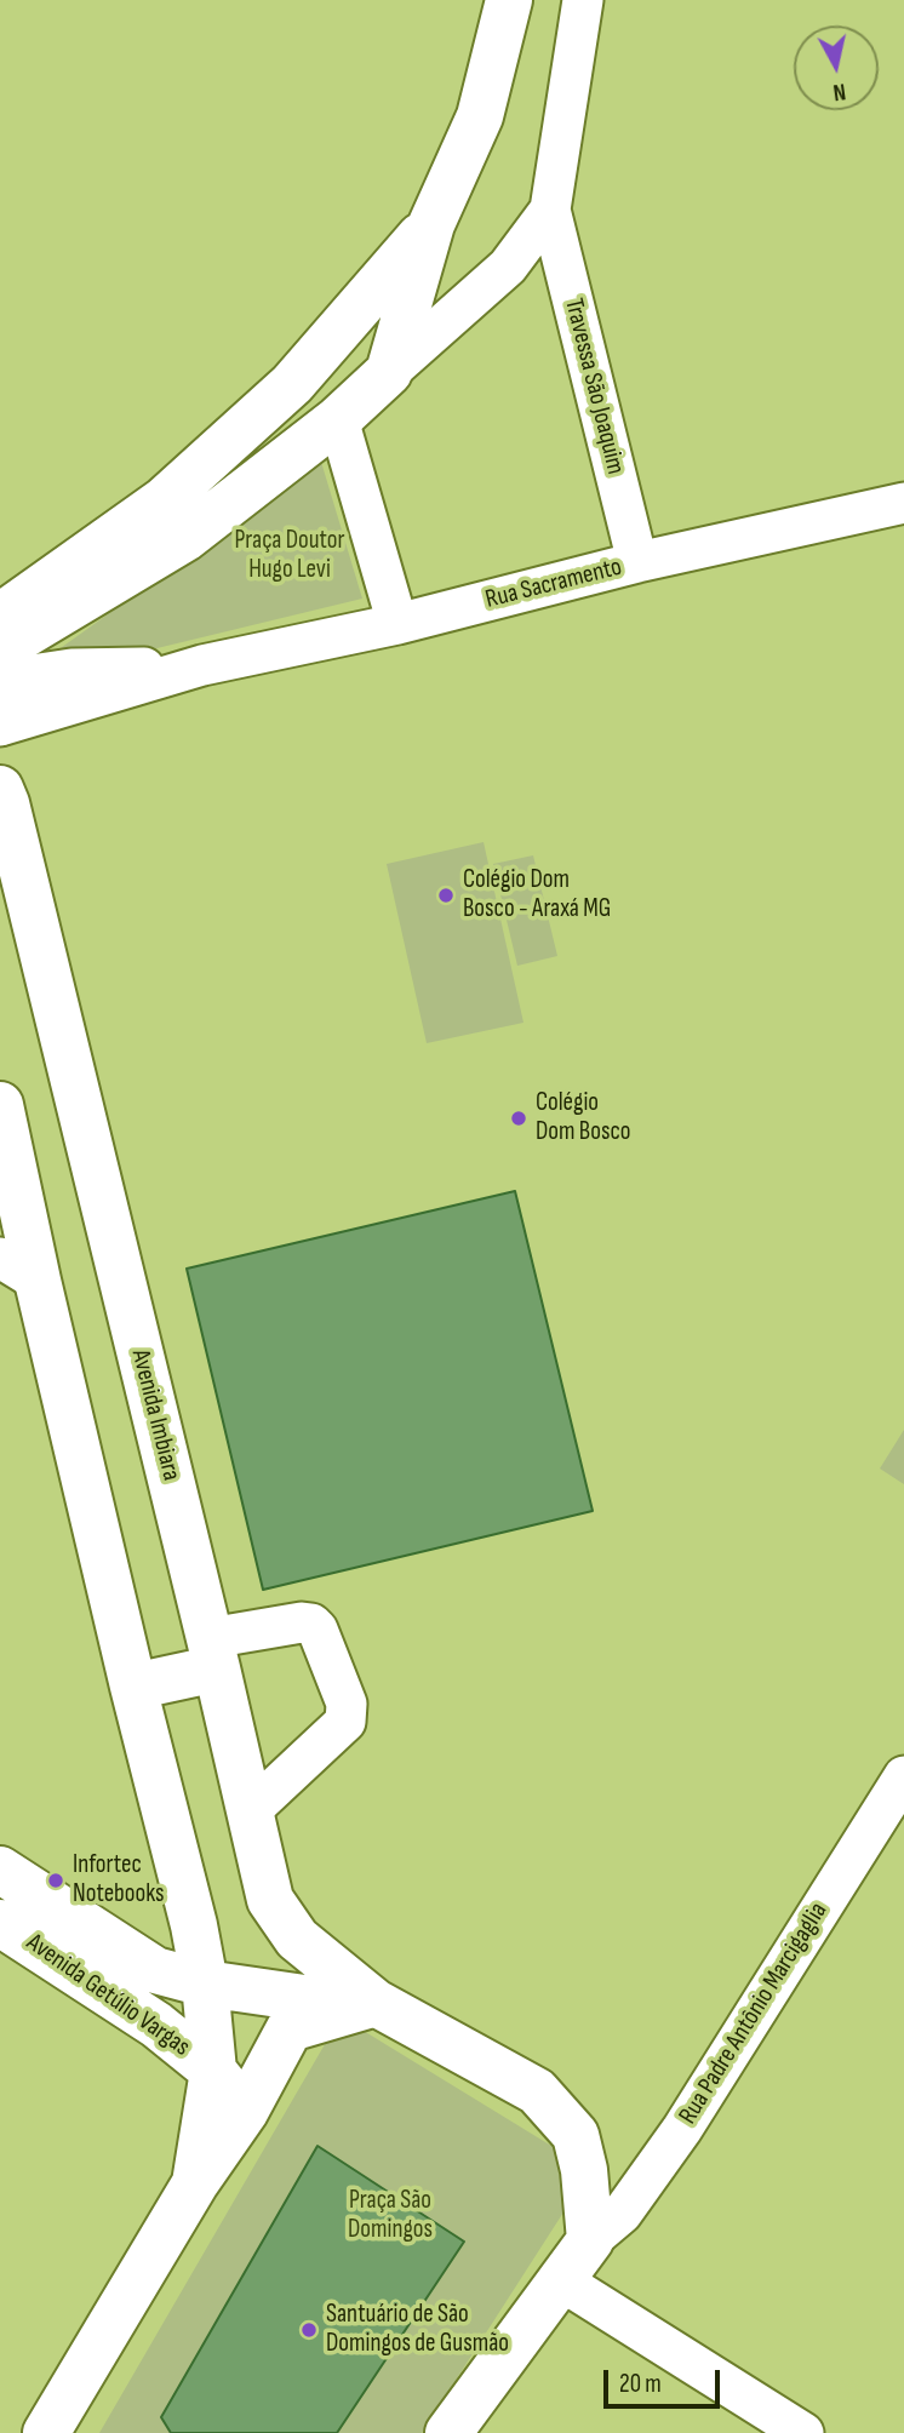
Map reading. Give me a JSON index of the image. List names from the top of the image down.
{
  "streets": {
    "main road": ["Avenida Imbiara", "Avenida Getúlio Vargas"],
    "street": ["Travessa São Joaquim", "Rua Sacramento", "Rua Padre Antônio Marcigaglia"]
  },
  "crossings": [
    ["Travessa São Joaquim", "Rua Sacramento"],
    ["Avenida Imbiara", "Avenida Getúlio Vargas"]
  ],
  "parks": ["Praça Doutor Hugo Levi", "Praça São Domingos"],
  "places": [
    "Colégio Dom Bosco - Araxá MG",
    "Colégio Dom Bosco",
    "Infortec Notebooks",
    "Santuário de São Domingos de Gusmão"
  ],
  "scale_bar": "20 m",
  "north": "bottom"
}
